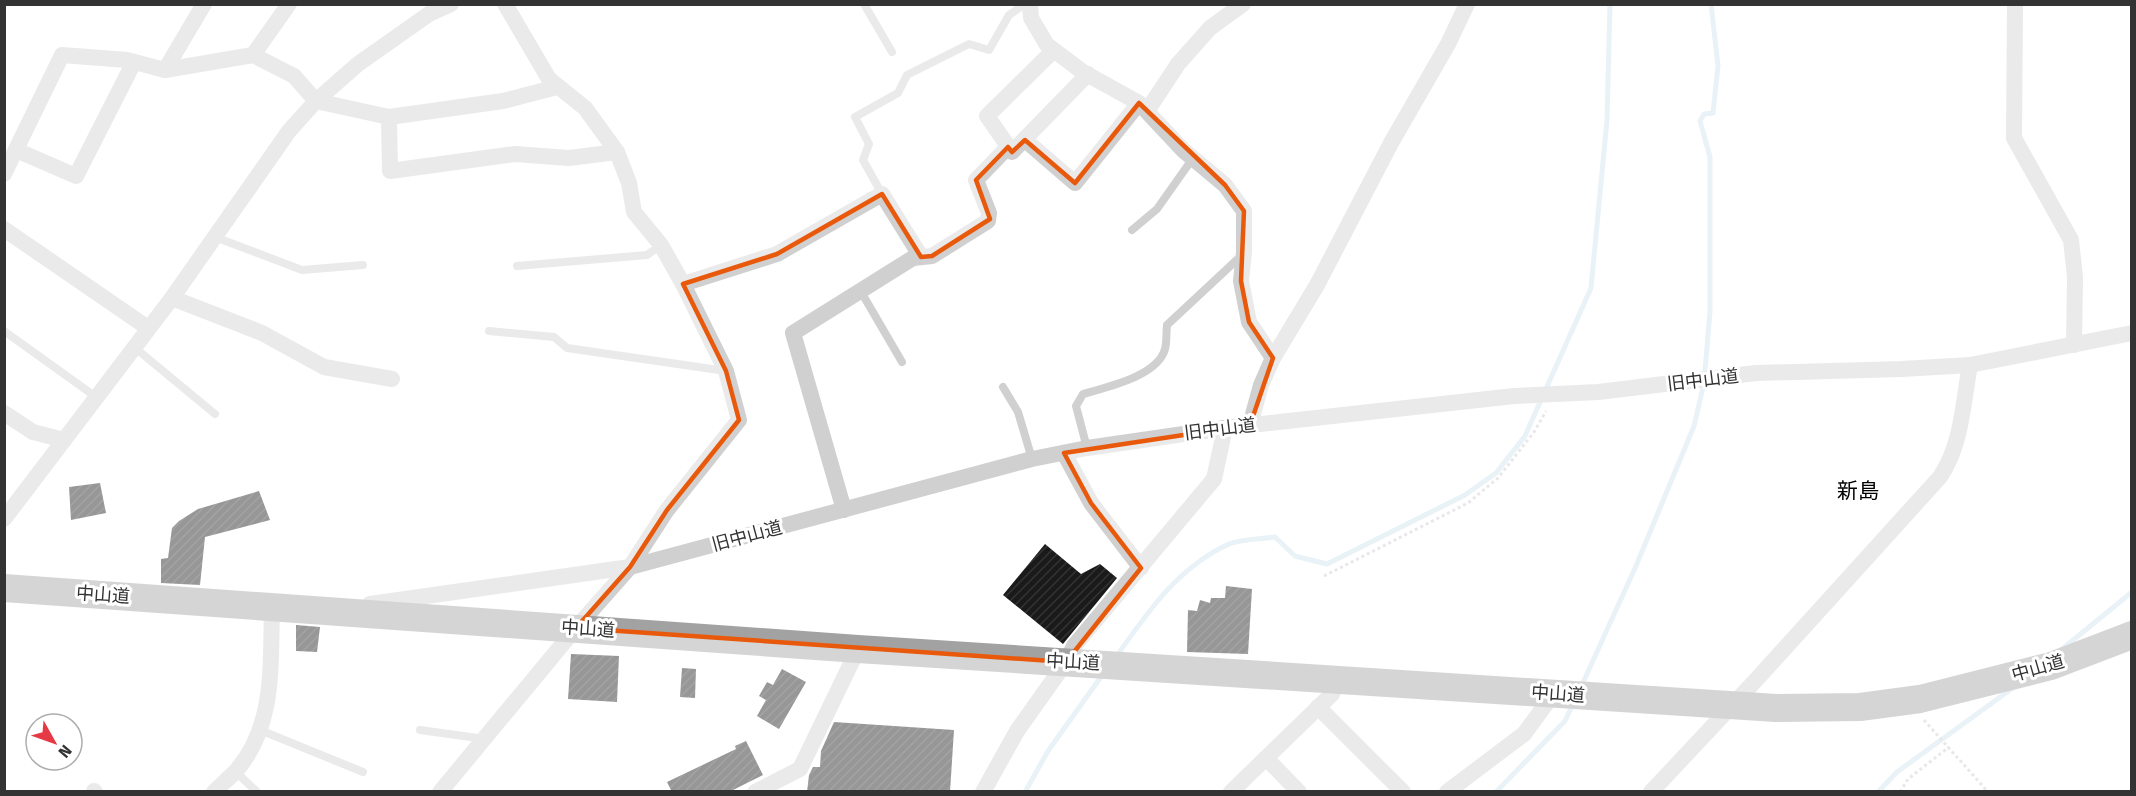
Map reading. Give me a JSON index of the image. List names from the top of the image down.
{
  "streets": {
    "highway": ["中山道"],
    "street": ["旧中山道"]
  },
  "crossings": [
    ["旧中山道", "中山道"]
  ],
  "districts": ["新島"],
  "north": "bottom right"
}
